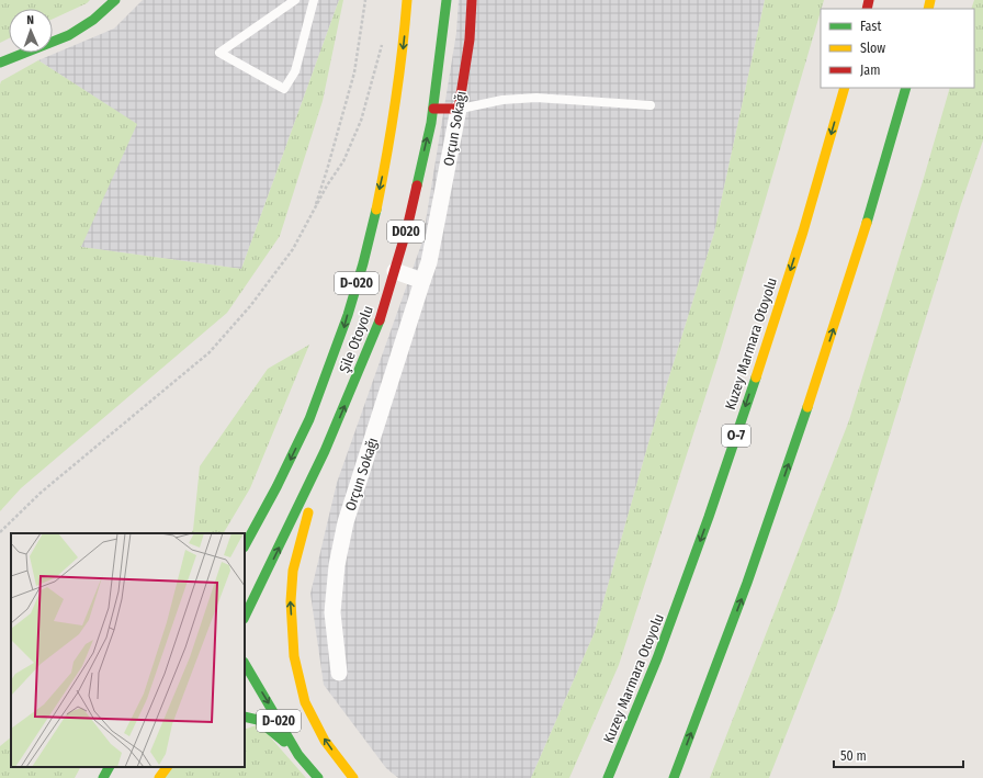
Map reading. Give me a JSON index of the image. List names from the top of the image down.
{
  "streets": {
    "main road": [
      "Orçun Sokağı",
      "D020",
      "D-020",
      "Şile Otoyolu",
      "Kuzey Marmara Otoyolu",
      "O-7"
    ]
  },
  "crossings": [
    ["D-020", "Şile Otoyolu"]
  ],
  "legend": ["Fast", "Slow", "Jam"],
  "scale_bar": "50 m",
  "north": "top"
}
